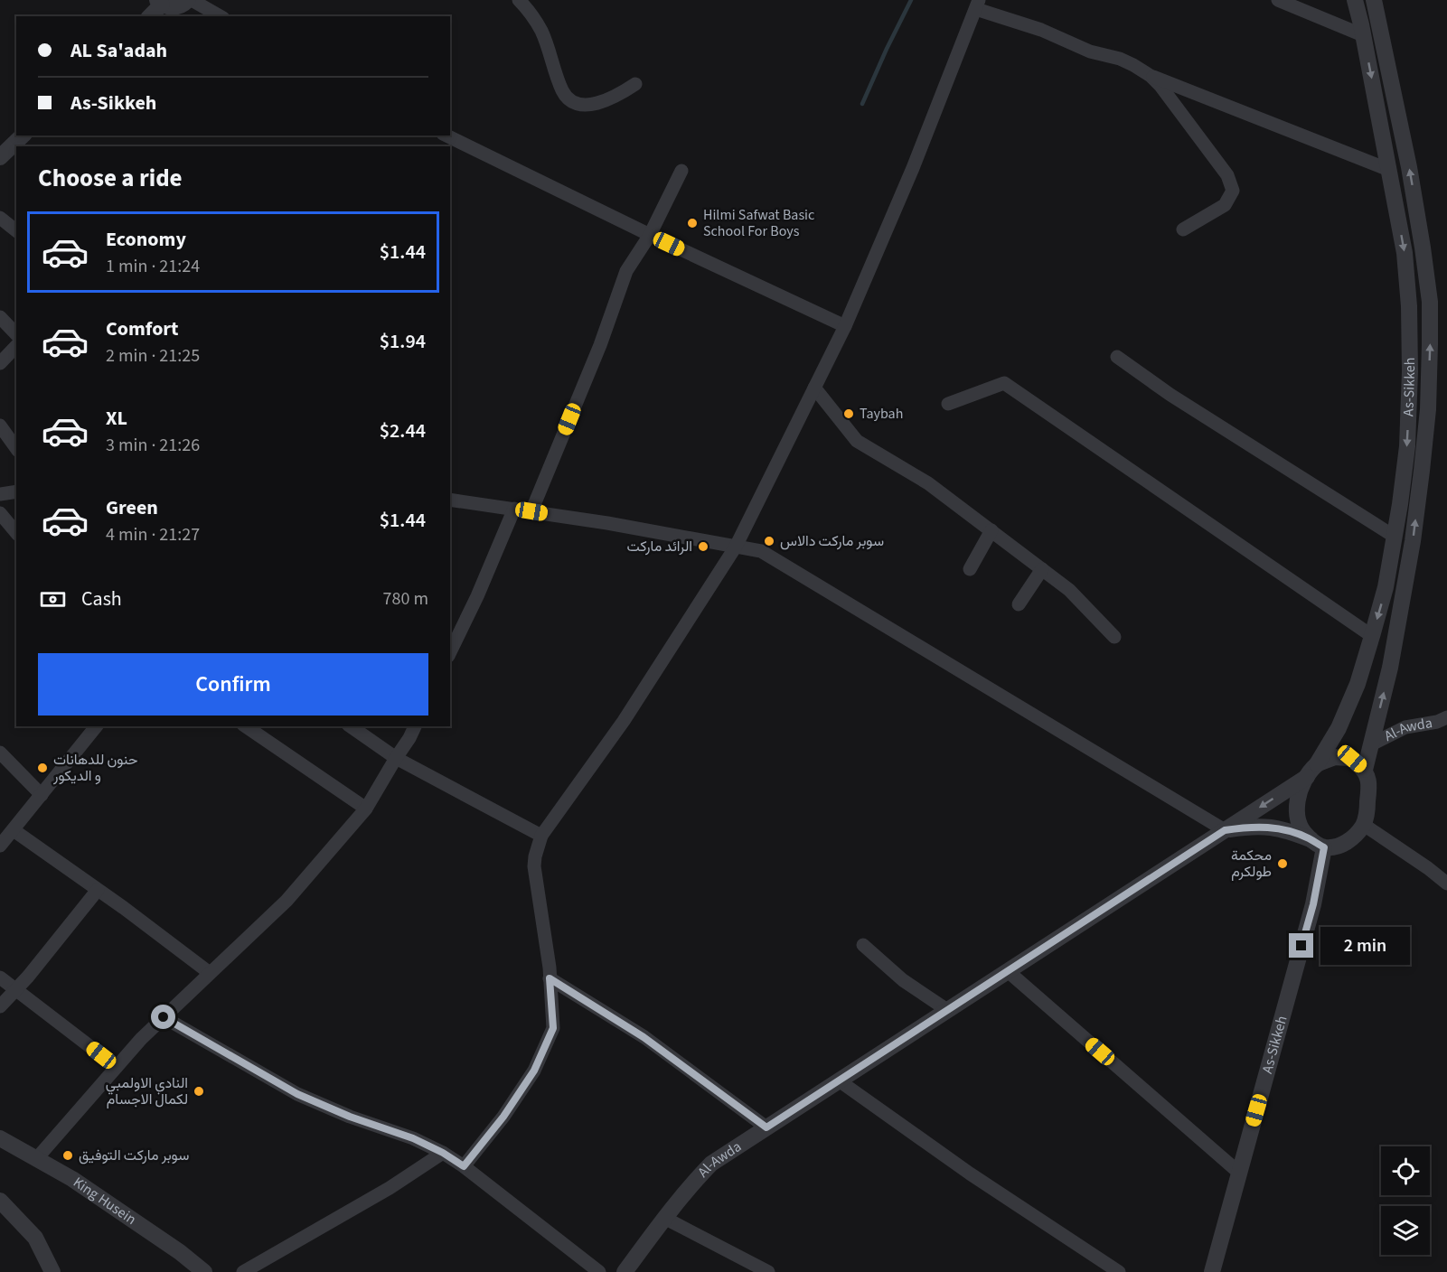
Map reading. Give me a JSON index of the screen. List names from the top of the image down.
{
  "streets": {
    "street": ["As-Sikkeh", "Al-Awda", "King Husein"]
  },
  "crossings": [
    ["As-Sikkeh", "Al-Awda"]
  ],
  "places": [
    "Hilmi Safwat Basic School For Boys",
    "Taybah",
    "سوبر ماركت دالاس",
    "الرائد ماركت",
    "حنون للدهانات و الديكور",
    "محكمة طولكرم",
    "النادي الاولمبي لكمال الاجسام",
    "سوبر ماركت التوفيق"
  ],
  "page": {
    "banner": ["AL Sa'adah", "As-Sikkeh"],
    "heading": "Choose a ride",
    "list": [
      {
        "name": "Economy",
        "note": "1 min · 21:24",
        "value": "$1.44"
      },
      {
        "name": "Comfort",
        "note": "2 min · 21:25",
        "value": "$1.94"
      },
      {
        "name": "XL",
        "note": "3 min · 21:26",
        "value": "$2.44"
      },
      {
        "name": "Green",
        "note": "4 min · 21:27",
        "value": "$1.44"
      }
    ],
    "pay": ["Cash", "780 m"],
    "buttons": "Confirm",
    "bubble": "2 min"
  }
}
